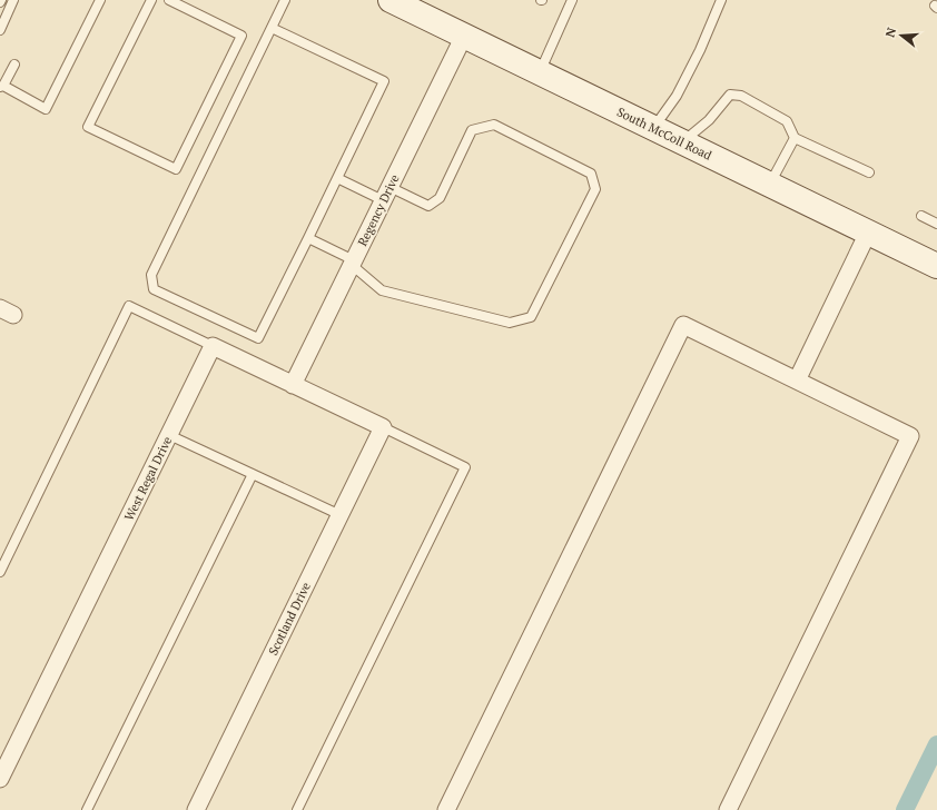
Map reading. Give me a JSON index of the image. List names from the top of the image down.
{
  "streets": {
    "main road": ["South McColl Road"],
    "street": ["Regency Drive", "West Regal Drive", "Scotland Drive"]
  },
  "crossings": [
    ["South McColl Road", "Regency Drive"]
  ],
  "north": "left"
}
